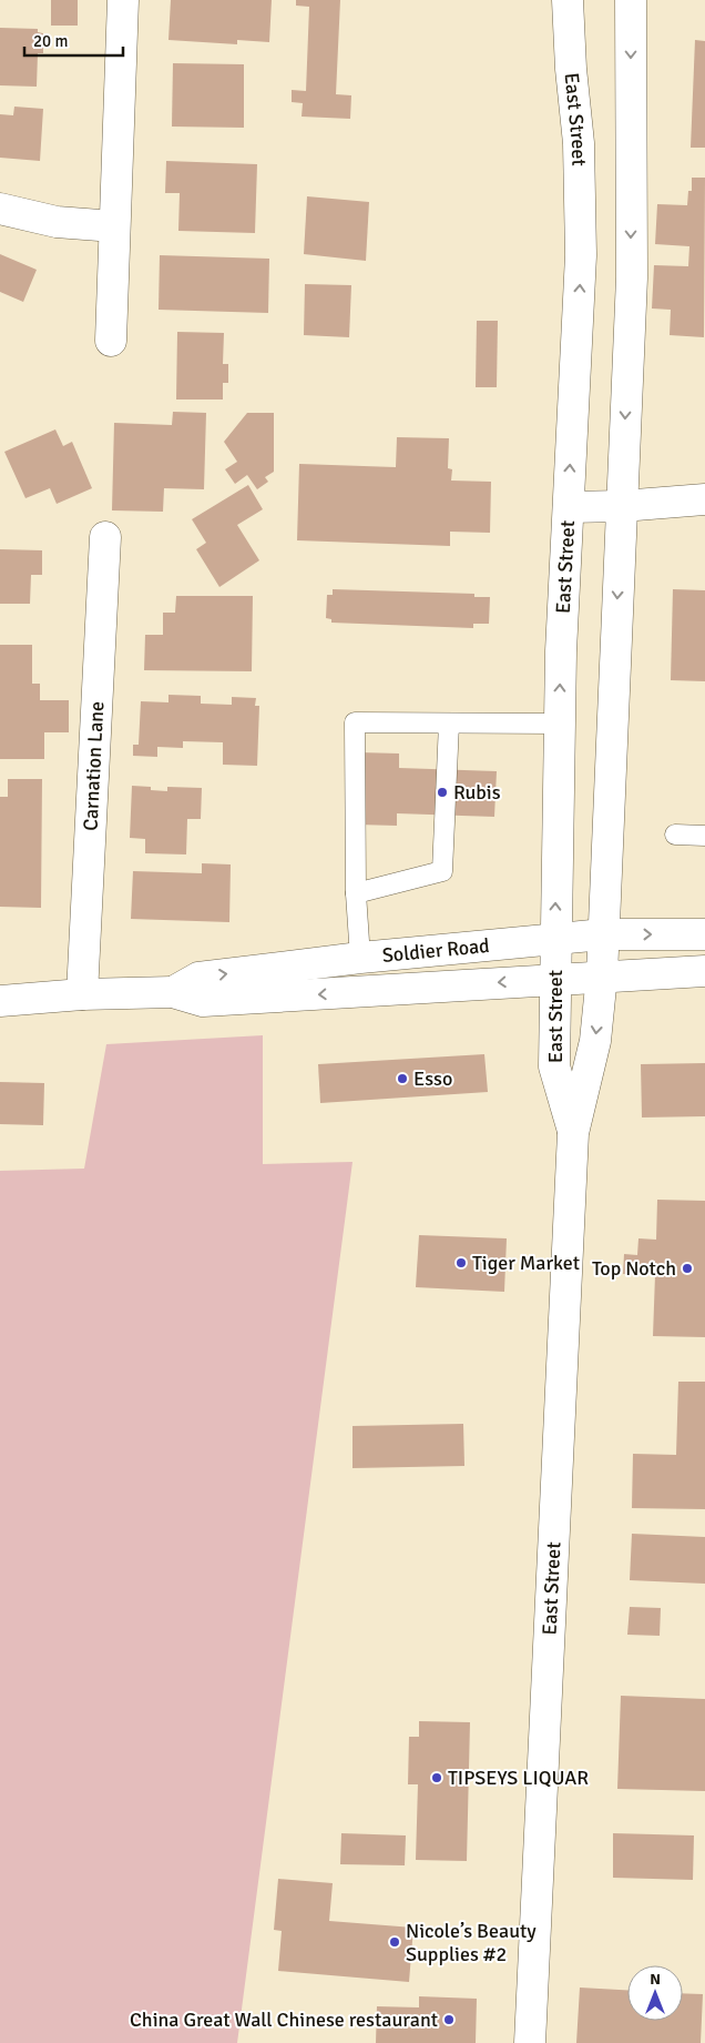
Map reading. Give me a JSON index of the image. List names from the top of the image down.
{
  "streets": {
    "main road": ["East Street", "Carnation Lane", "Soldier Road"]
  },
  "crossings": [
    ["East Street", "Soldier Road"],
    ["Carnation Lane", "Soldier Road"]
  ],
  "places": [
    "Rubis",
    "Esso",
    "Tiger Market",
    "Top Notch",
    "TIPSEYS LIQUAR",
    "Nicole’s Beauty Supplies #2",
    "China Great Wall Chinese restaurant"
  ],
  "scale_bar": "20 m",
  "north": "top"
}
